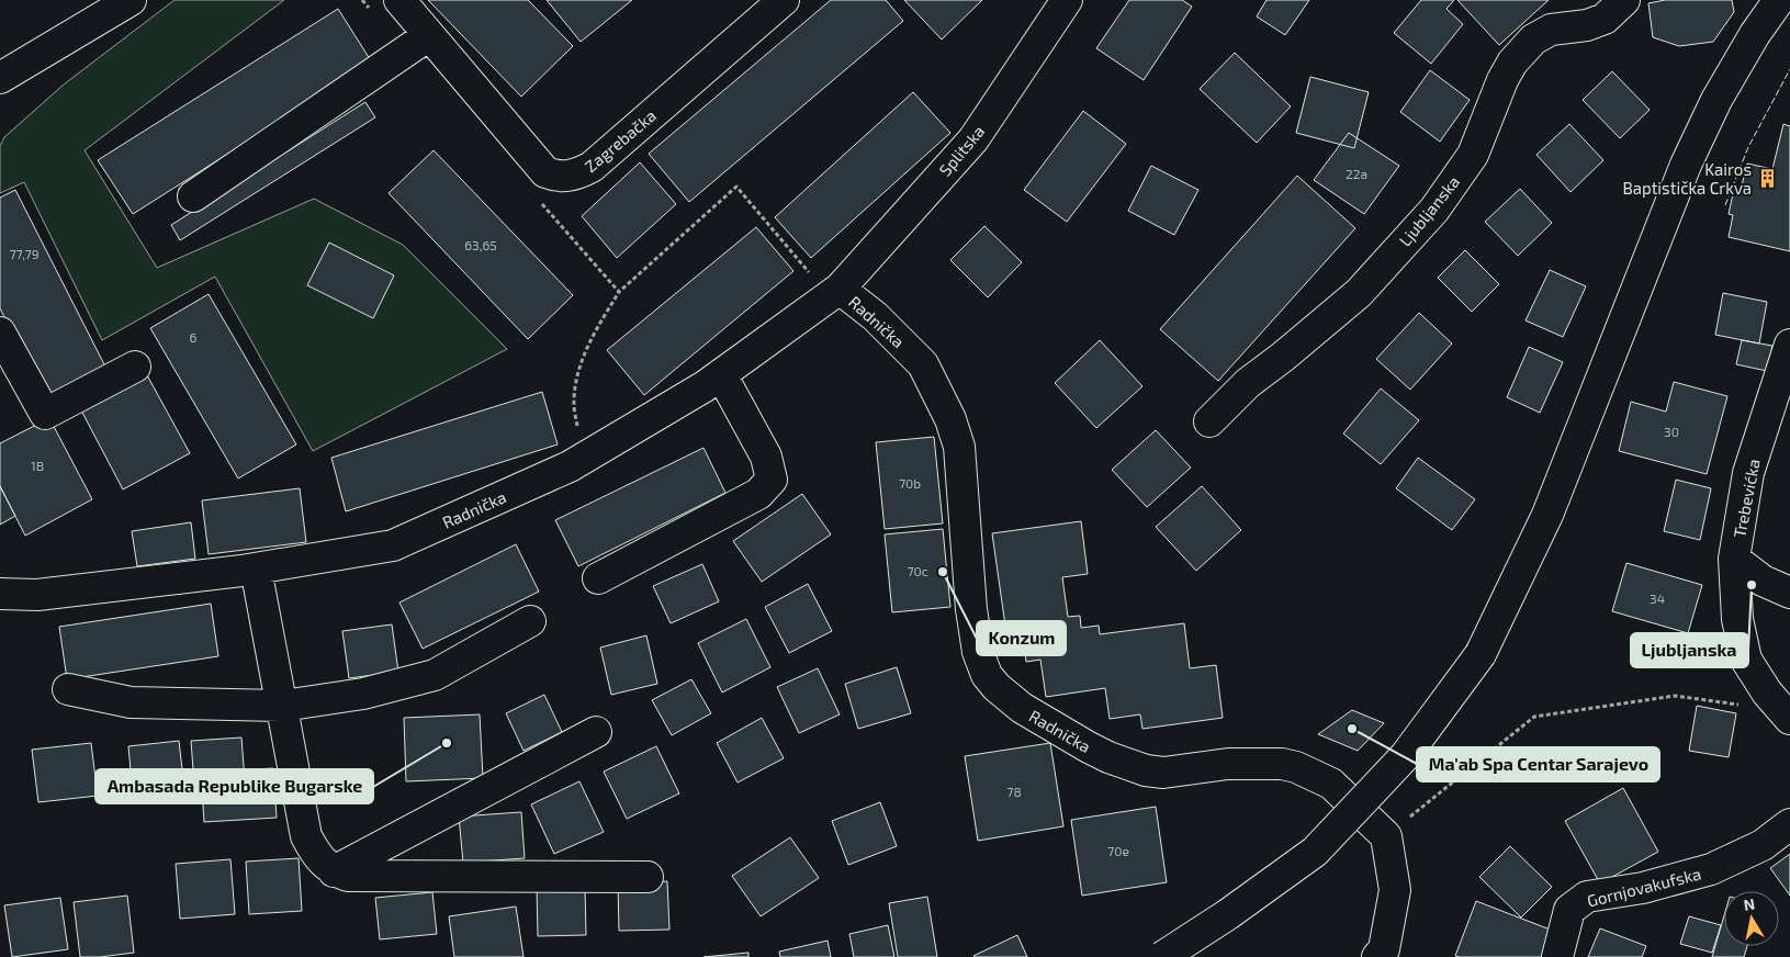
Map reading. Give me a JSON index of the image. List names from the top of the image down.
{
  "streets": {
    "street": [
      "Zagrebačka",
      "Splitska",
      "Ljubljanska",
      "Radnička",
      "Trebevićka",
      "Gornjovakufska"
    ]
  },
  "crossings": [
    ["Splitska", "Radnička"]
  ],
  "places": {
    "building": ["Kairos Baptistička Crkva"],
    "other": [
      "Konzum",
      "Ljubljanska",
      "Ma'ab Spa Centar Sarajevo",
      "Ambasada Republike Bugarske"
    ]
  },
  "house_numbers": [
    "22a",
    "63,65",
    "77,79",
    "6",
    "30",
    "1B",
    "70b",
    "70c",
    "34",
    "78",
    "70e"
  ],
  "north": "top"
}
